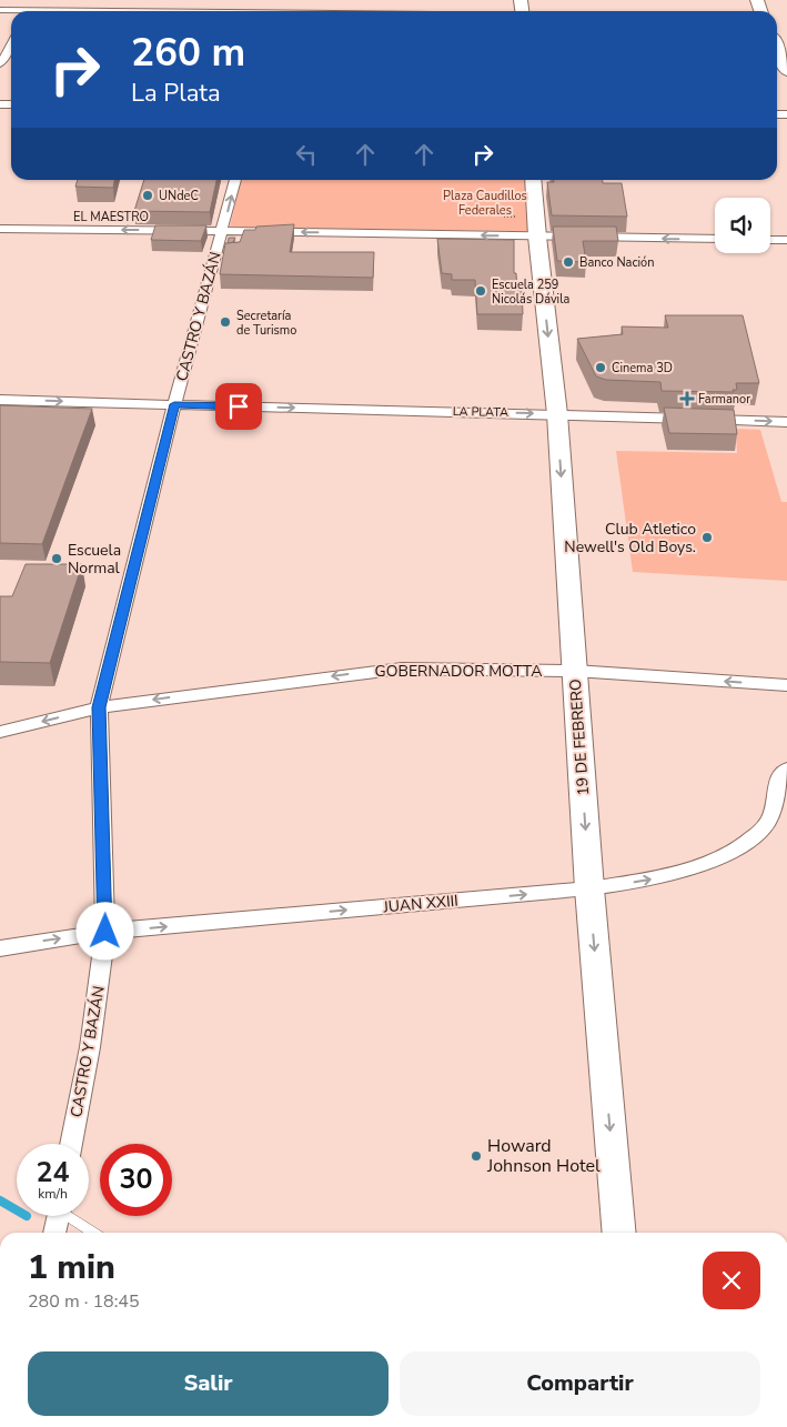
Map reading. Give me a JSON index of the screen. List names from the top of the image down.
{
  "streets": {
    "main road": ["19 DE FEBRERO"],
    "street": [
      "EL MAESTRO",
      "CASTRO Y BAZÁN",
      "LA PLATA",
      "GOBERNADOR MOTTA",
      "JUAN XXIII"
    ]
  },
  "crossings": [
    ["EL MAESTRO", "CASTRO Y BAZÁN"],
    ["EL MAESTRO", "19 DE FEBRERO"],
    ["CASTRO Y BAZÁN", "LA PLATA"],
    ["CASTRO Y BAZÁN", "GOBERNADOR MOTTA"],
    ["CASTRO Y BAZÁN", "JUAN XXIII"],
    ["LA PLATA", "19 DE FEBRERO"],
    ["GOBERNADOR MOTTA", "19 DE FEBRERO"],
    ["19 DE FEBRERO", "JUAN XXIII"]
  ],
  "one_way": [
    "EL MAESTRO",
    "LA PLATA",
    "GOBERNADOR MOTTA",
    "19 DE FEBRERO",
    "JUAN XXIII"
  ],
  "parks": ["Plaza Caudillos Federales"],
  "places": {
    "other": [
      "UNdeC",
      "Banco Nación",
      "Escuela 259 Nicolás Dávila",
      "Secretaría de Turismo",
      "Cinema 3D",
      "Club Atletico Newell's Old Boys.",
      "Escuela Normal",
      "Howard Johnson Hotel"
    ],
    "health": ["Farmanor"]
  },
  "page": {
    "turn": ["260 m", "La Plata"],
    "speed": "24 km/h",
    "limit": "30",
    "heading": ["1 min", "280 m · 18:45"],
    "buttons": ["Salir", "Compartir"]
  }
}
